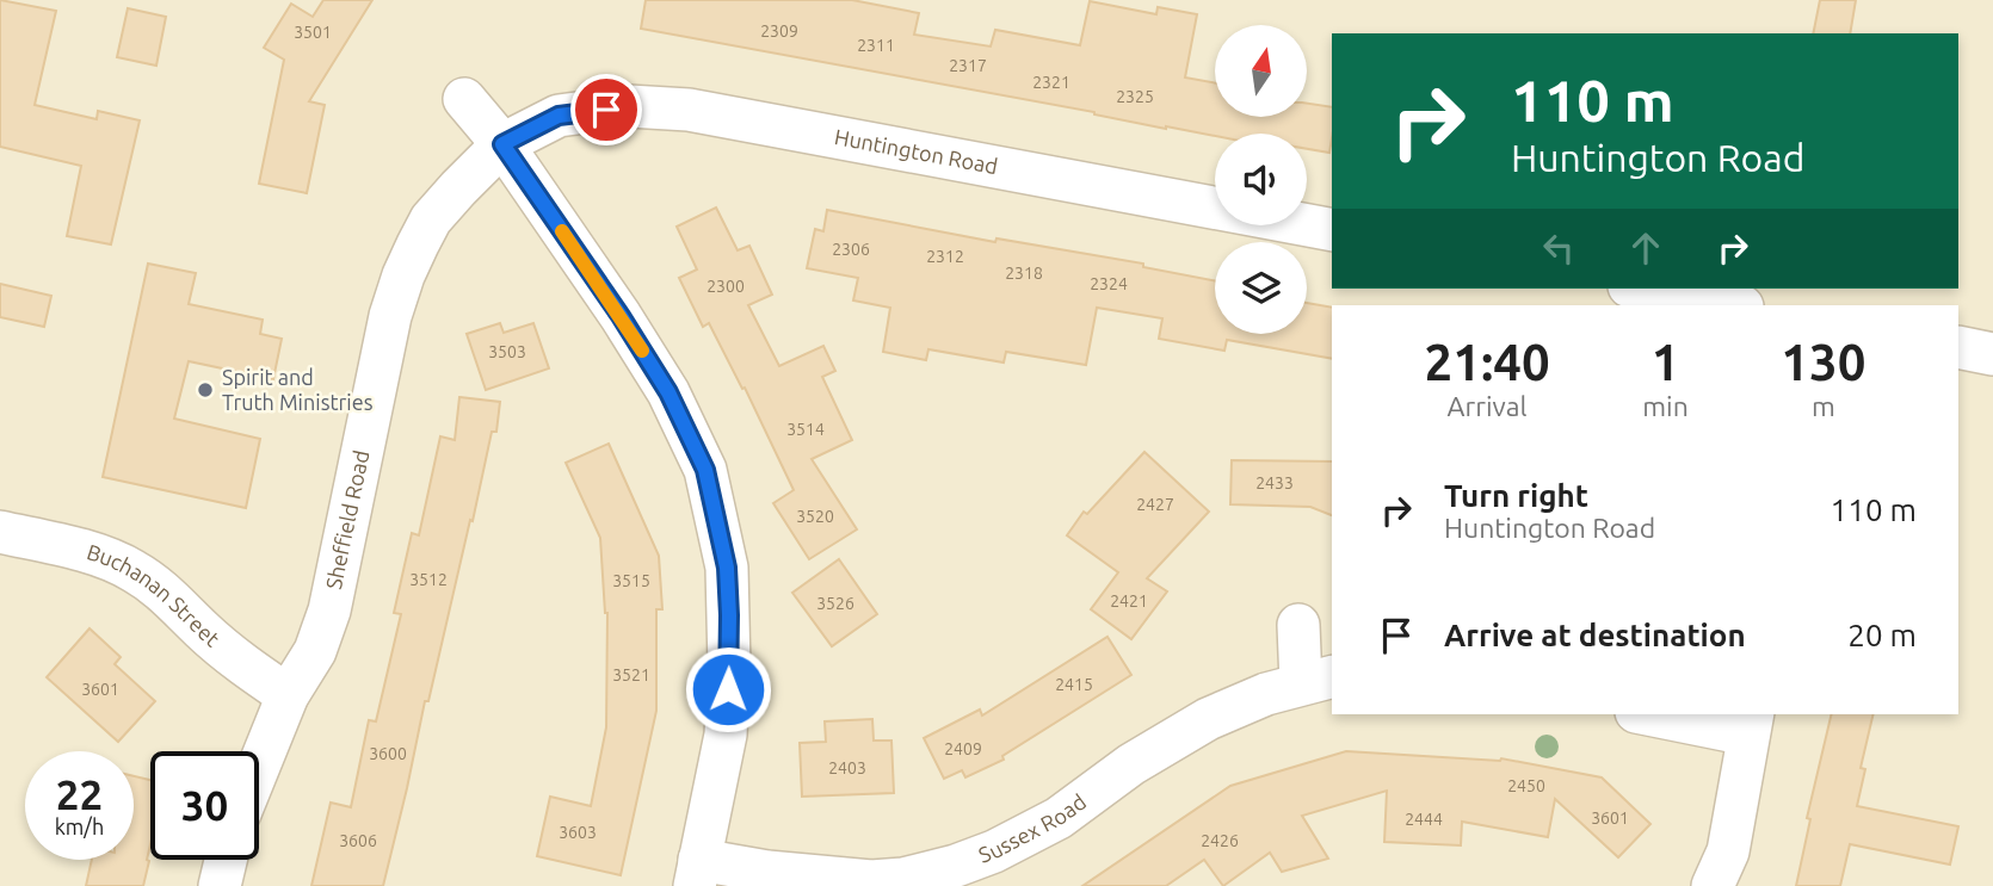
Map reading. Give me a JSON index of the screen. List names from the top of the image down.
{
  "streets": {
    "street": [
      "Huntington Road",
      "Sheffield Road",
      "Buchanan Street",
      "Sussex Road"
    ]
  },
  "crossings": [
    ["Huntington Road", "Sheffield Road"],
    ["Sheffield Road", "Buchanan Street"]
  ],
  "places": ["Spirit and Truth Ministries"],
  "house_numbers": [
    "2309",
    "3501",
    "2311",
    "2317",
    "2321",
    "2325",
    "2306",
    "2312",
    "2318",
    "2324",
    "2300",
    "3503",
    "3514",
    "2433",
    "2427",
    "3520",
    "3512",
    "3515",
    "2421",
    "3526",
    "3521",
    "2415",
    "3601",
    "2409",
    "3600",
    "2403",
    "2450",
    "3601",
    "2444",
    "3603",
    "3606",
    "2426"
  ],
  "north": "top",
  "page": {
    "turn": ["110 m", "Huntington Road"],
    "eta": [
      "21:40",
      "Arrival",
      "1",
      "min",
      "130",
      "m"
    ],
    "list": [
      {
        "name": "Turn right",
        "note": "Huntington Road",
        "value": "110 m"
      },
      {
        "name": "Arrive at destination",
        "value": "20 m"
      }
    ],
    "speed": "22 km/h",
    "limit": "30"
  }
}
